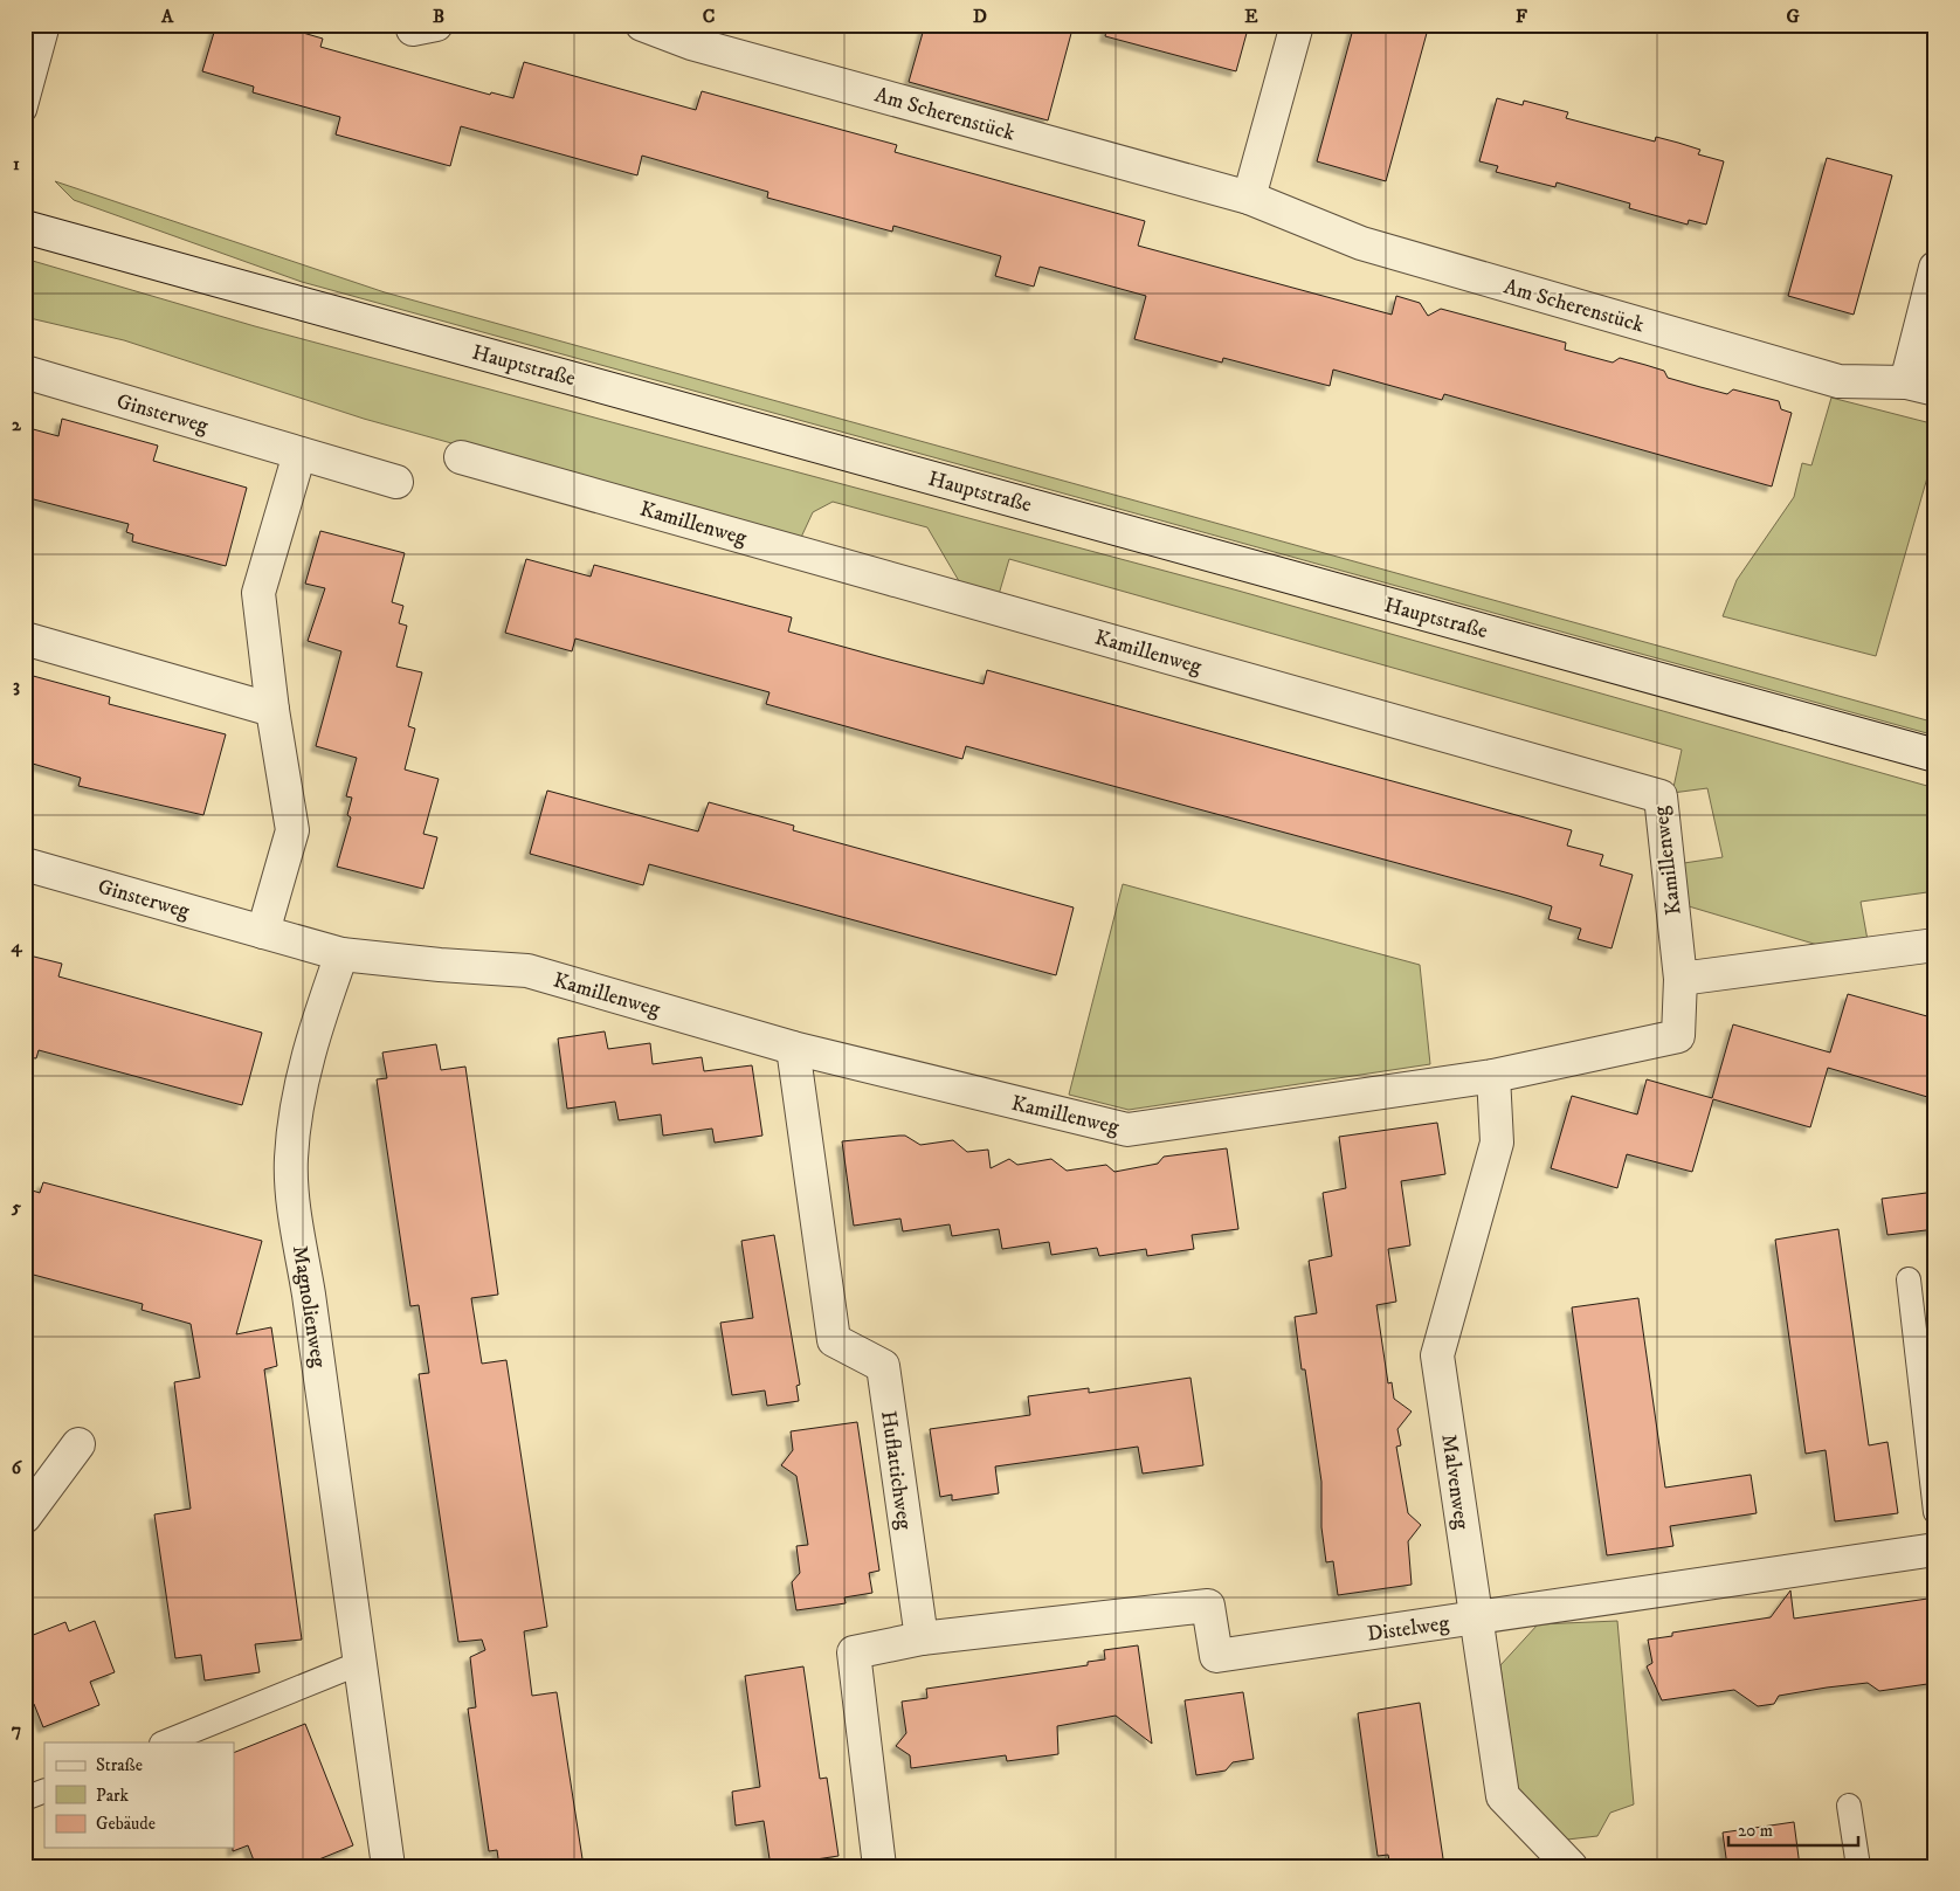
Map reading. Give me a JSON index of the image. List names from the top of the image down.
{
  "streets": {
    "street": [
      "Am Scherenstück",
      "Hauptstraße",
      "Ginsterweg",
      "Kamillenweg",
      "Magnolienweg",
      "Huflattichweg",
      "Malvenweg",
      "Distelweg"
    ]
  },
  "crossings": [
    ["Ginsterweg", "Kamillenweg"],
    ["Ginsterweg", "Magnolienweg"],
    ["Kamillenweg", "Huflattichweg"],
    ["Kamillenweg", "Malvenweg"],
    ["Huflattichweg", "Distelweg"],
    ["Malvenweg", "Distelweg"]
  ],
  "legend": ["Straße", "Park", "Gebäude"],
  "scale_bar": "20 m",
  "grid": {
    "columns": [
      "A",
      "B",
      "C",
      "D",
      "E",
      "F",
      "G"
    ],
    "rows": [
      "1",
      "2",
      "3",
      "4",
      "5",
      "6",
      "7"
    ]
  }
}
